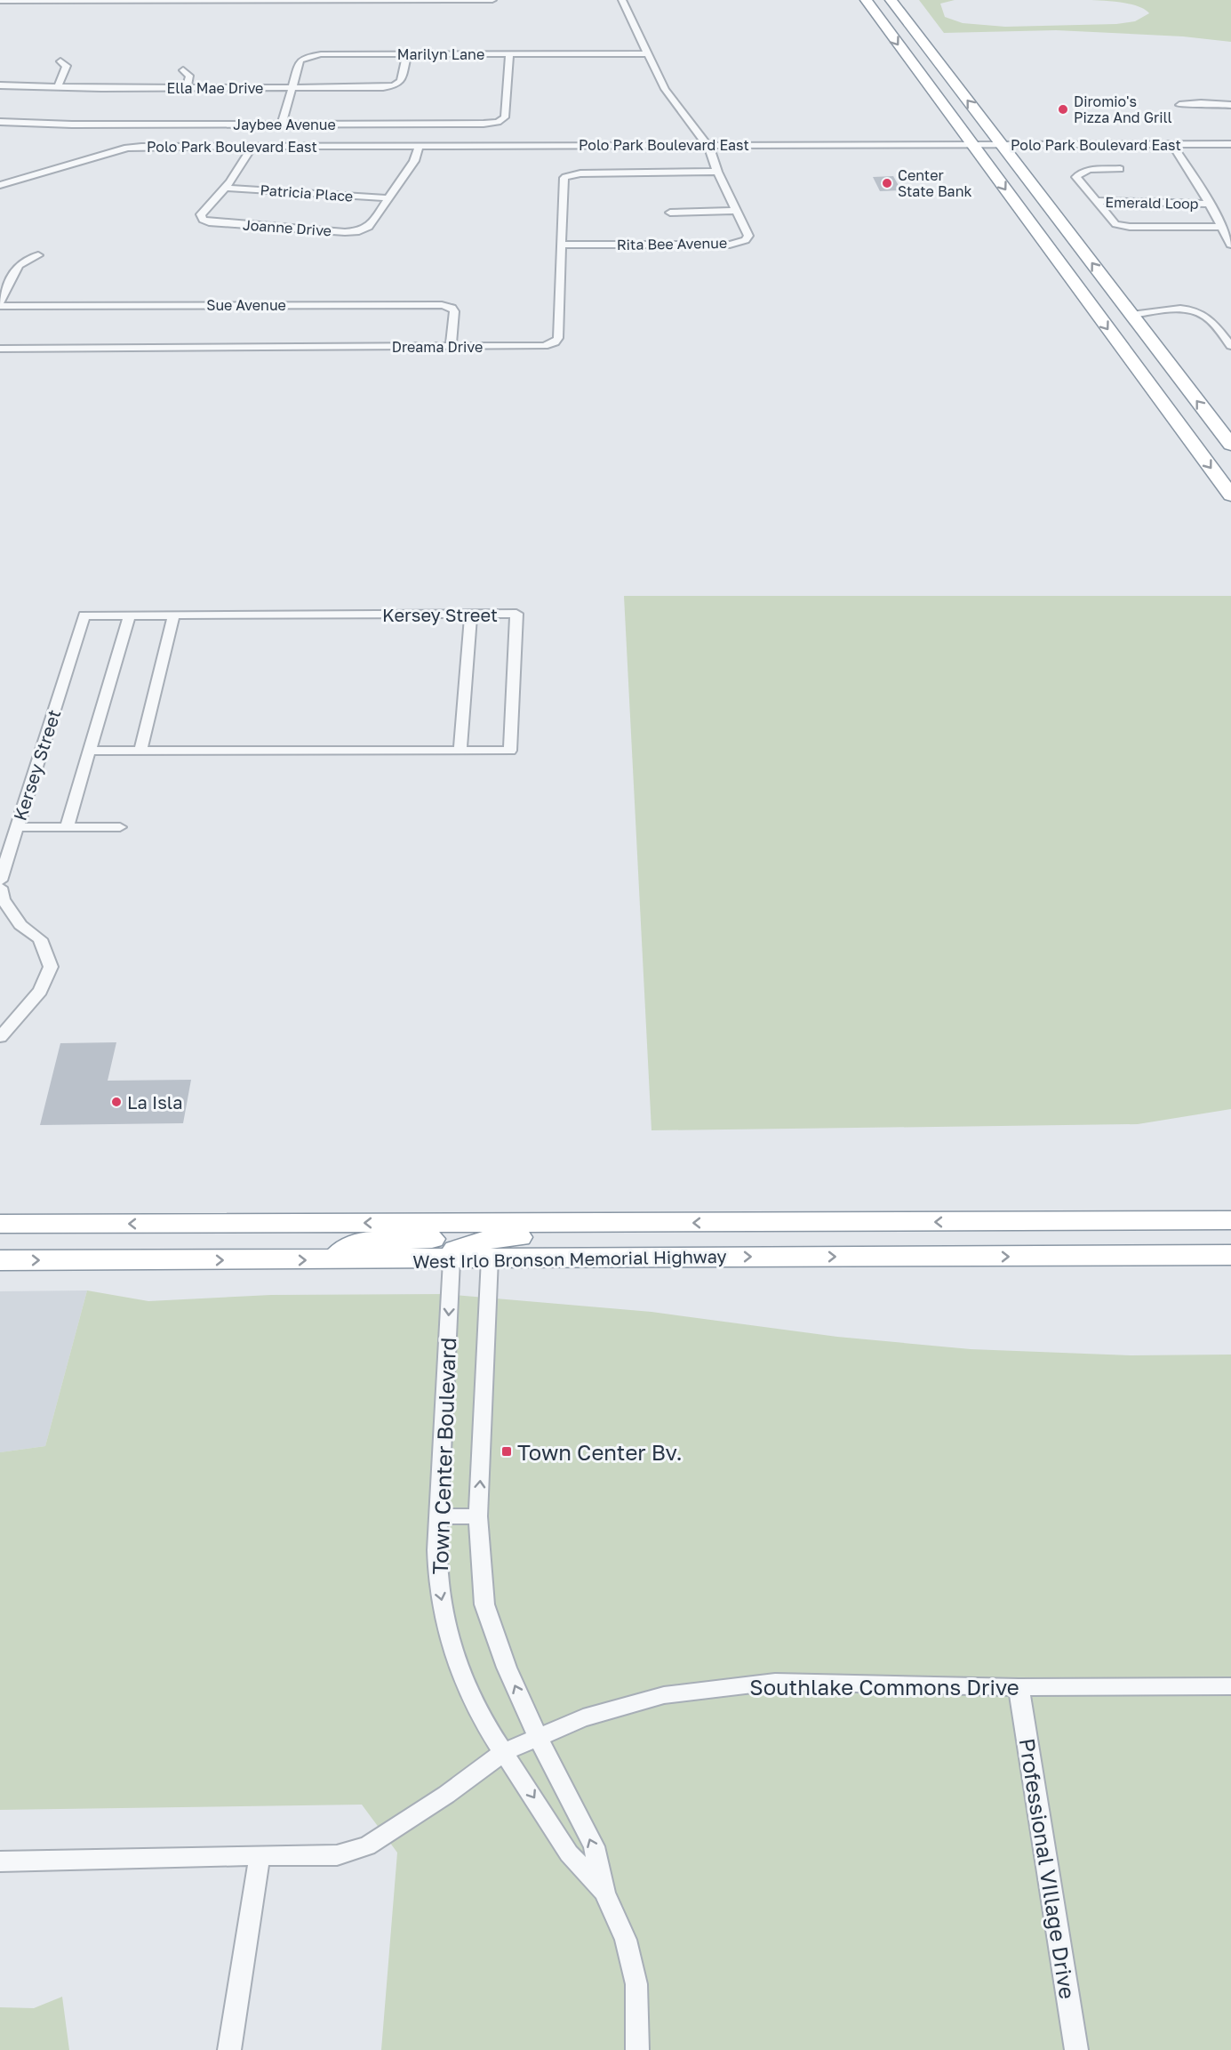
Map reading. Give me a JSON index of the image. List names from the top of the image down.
{
  "streets": {
    "highway": ["West Irlo Bronson Memorial Highway"],
    "street": [
      "Marilyn Lane",
      "Ella Mae Drive",
      "Jaybee Avenue",
      "Polo Park Boulevard East",
      "Patricia Place",
      "Emerald Loop",
      "Joanne Drive",
      "Rita Bee Avenue",
      "Sue Avenue",
      "Dreama Drive",
      "Kersey Street",
      "Town Center Boulevard",
      "Southlake Commons Drive",
      "Professional VIllage Drive"
    ]
  },
  "crossings": [
    ["Marilyn Lane", "Ella Mae Drive"],
    ["Marilyn Lane", "Jaybee Avenue"],
    ["Marilyn Lane", "Rita Bee Avenue"],
    ["Polo Park Boulevard East", "Emerald Loop"],
    ["Polo Park Boulevard East", "Joanne Drive"],
    ["Polo Park Boulevard East", "Rita Bee Avenue"],
    ["Patricia Place", "Joanne Drive"],
    ["Rita Bee Avenue", "Dreama Drive"],
    ["Sue Avenue", "Dreama Drive"],
    ["West Irlo Bronson Memorial Highway", "Town Center Boulevard"],
    ["Town Center Boulevard", "Southlake Commons Drive"],
    ["Southlake Commons Drive", "Professional VIllage Drive"]
  ],
  "places": {
    "other": ["Diromio's Pizza And Grill", "Center State Bank", "La Isla"],
    "transit": ["Town Center Bv."]
  }
}
